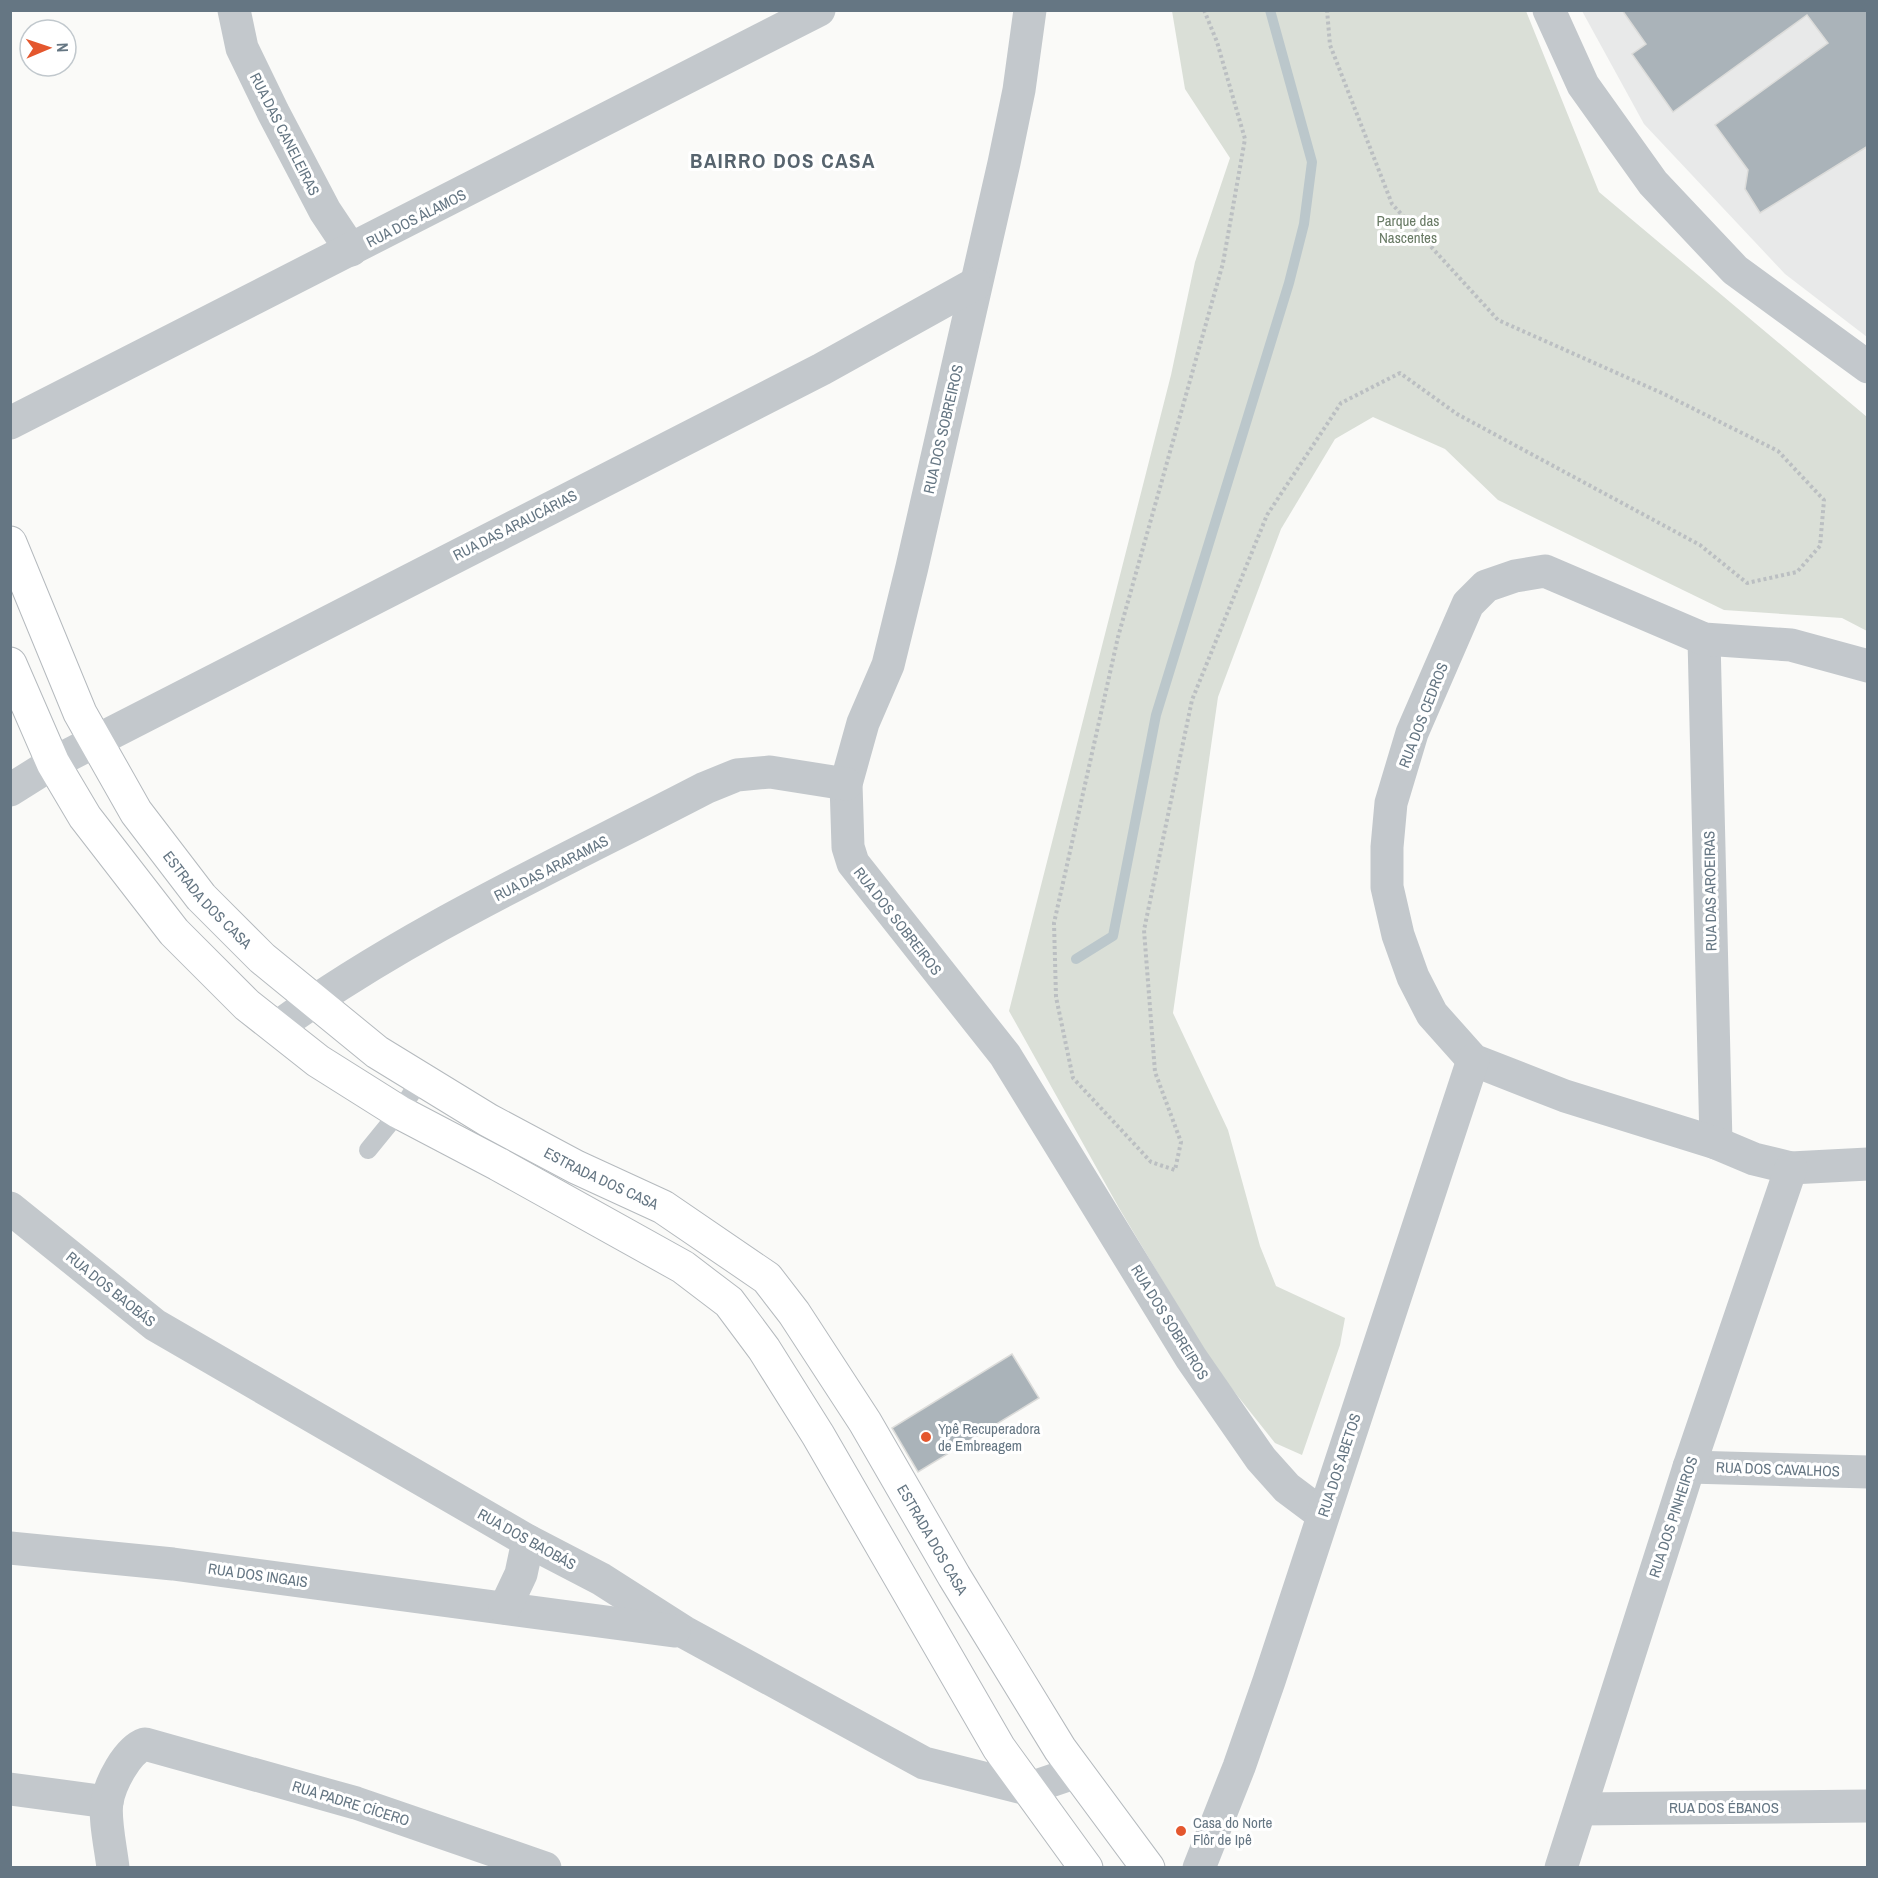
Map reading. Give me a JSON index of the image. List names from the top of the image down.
{
  "streets": {
    "main road": ["ESTRADA DOS CASA"],
    "street": [
      "RUA DAS CANELEIRAS",
      "RUA DOS ÁLAMOS",
      "RUA DOS SOBREIROS",
      "RUA DAS ARAUCÁRIAS",
      "RUA DOS CEDROS",
      "RUA DAS ARARAMAS",
      "RUA DAS AROEIRAS",
      "RUA DOS BAOBÁS",
      "RUA DOS ABETOS",
      "RUA DOS CAVALHOS",
      "RUA DOS PINHEIROS",
      "RUA DOS INGAIS",
      "RUA PADRE CÍCERO",
      "RUA DOS ÉBANOS"
    ]
  },
  "crossings": [
    ["RUA DAS CANELEIRAS", "RUA DOS ÁLAMOS"],
    ["RUA DOS SOBREIROS", "RUA DAS ARAUCÁRIAS"],
    ["RUA DOS SOBREIROS", "RUA DAS ARARAMAS"],
    ["RUA DOS SOBREIROS", "RUA DOS ABETOS"],
    ["RUA DAS ARAUCÁRIAS", "ESTRADA DOS CASA"],
    ["RUA DOS CEDROS", "RUA DAS AROEIRAS"],
    ["RUA DOS CEDROS", "RUA DOS ABETOS"],
    ["RUA DOS CEDROS", "RUA DOS PINHEIROS"],
    ["RUA DAS ARARAMAS", "ESTRADA DOS CASA"],
    ["RUA DOS BAOBÁS", "RUA DOS INGAIS"],
    ["RUA DOS CAVALHOS", "RUA DOS PINHEIROS"],
    ["RUA DOS PINHEIROS", "RUA DOS ÉBANOS"]
  ],
  "districts": ["BAIRRO DOS CASA"],
  "parks": ["Parque das Nascentes"],
  "places": ["Ypê Recuperadora de Embreagem", "Casa do Norte Flôr de Ipê"],
  "north": "right"
}
